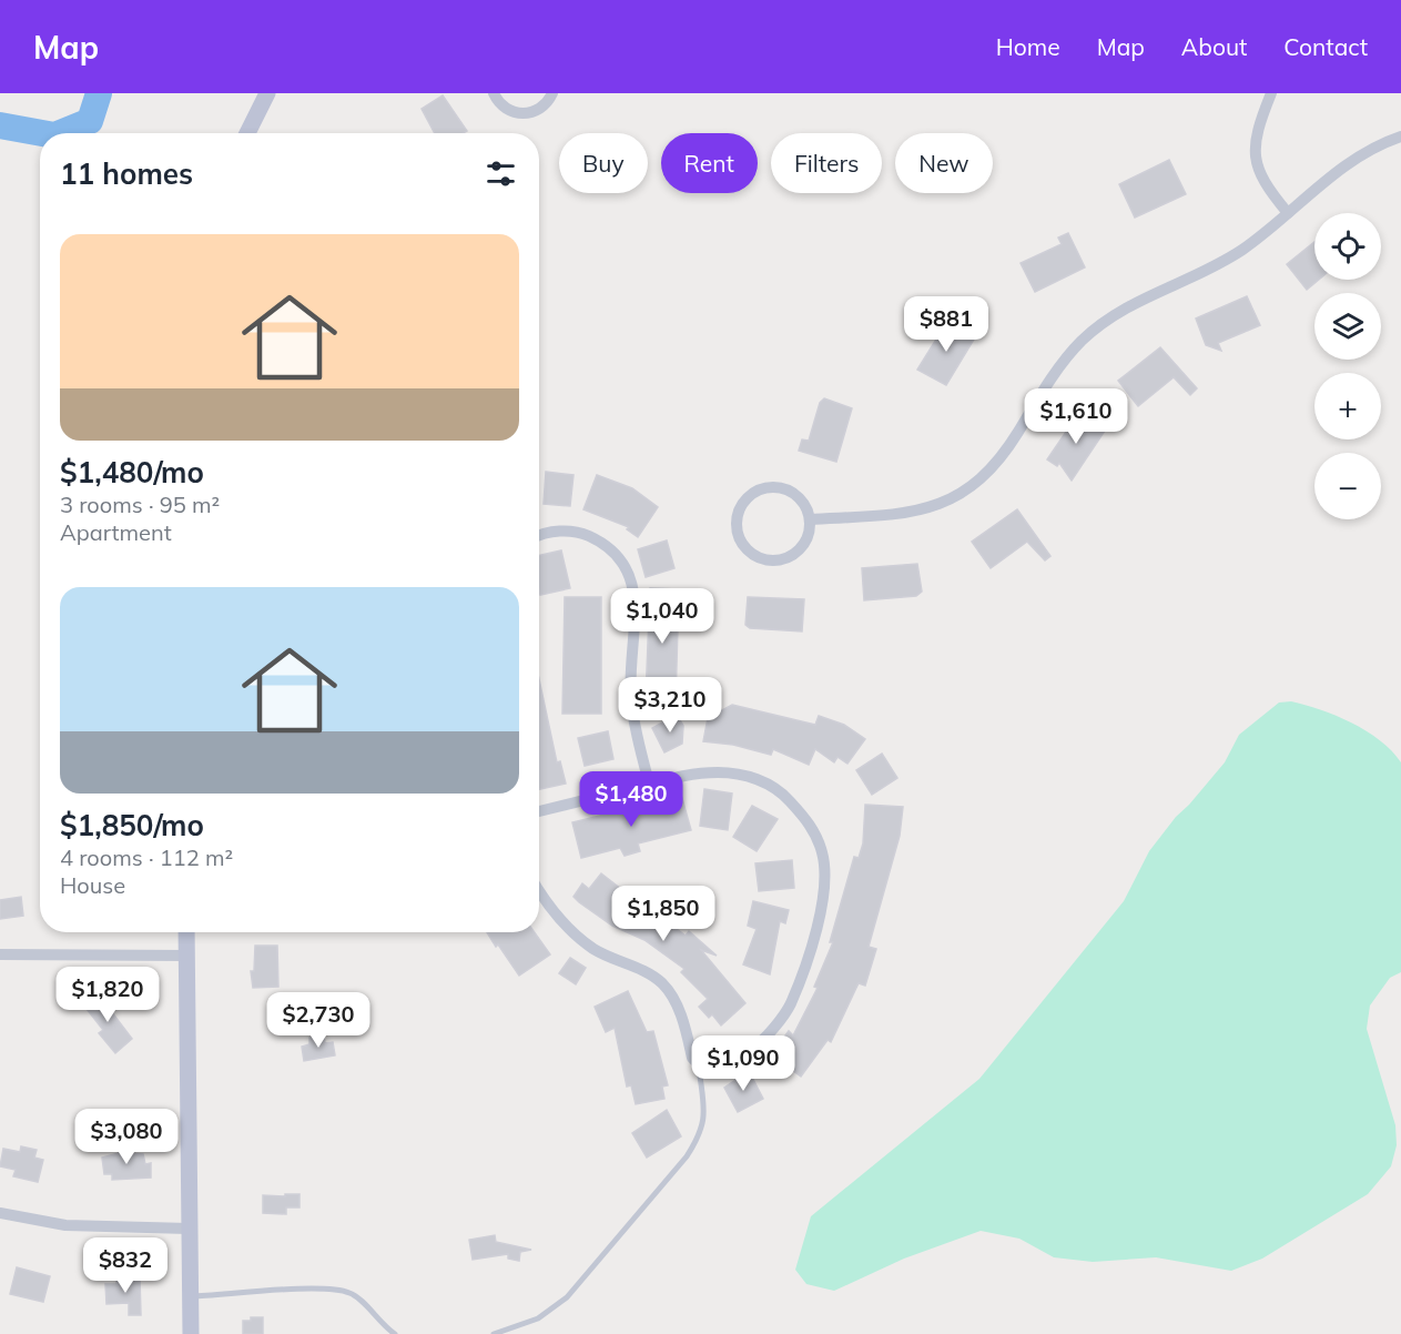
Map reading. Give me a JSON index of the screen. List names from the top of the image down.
{
  "page": {
    "header": "Map",
    "nav": [
      "Home",
      "Map",
      "About",
      "Contact"
    ],
    "chip": [
      "Buy",
      "Rent",
      "Filters",
      "New"
    ],
    "heading": "11 homes",
    "map_buttons": ["+", "−"],
    "list": [
      {
        "name": "$1,480/mo",
        "note": "3 rooms · 95 m² · Apartment"
      },
      {
        "name": "$1,850/mo",
        "note": "4 rooms · 112 m² · House"
      }
    ],
    "price": [
      "$881",
      "$1,610",
      "$1,040",
      "$3,210",
      "$1,480",
      "$1,850",
      "$1,820",
      "$2,730",
      "$1,090",
      "$3,080",
      "$832"
    ]
  }
}
